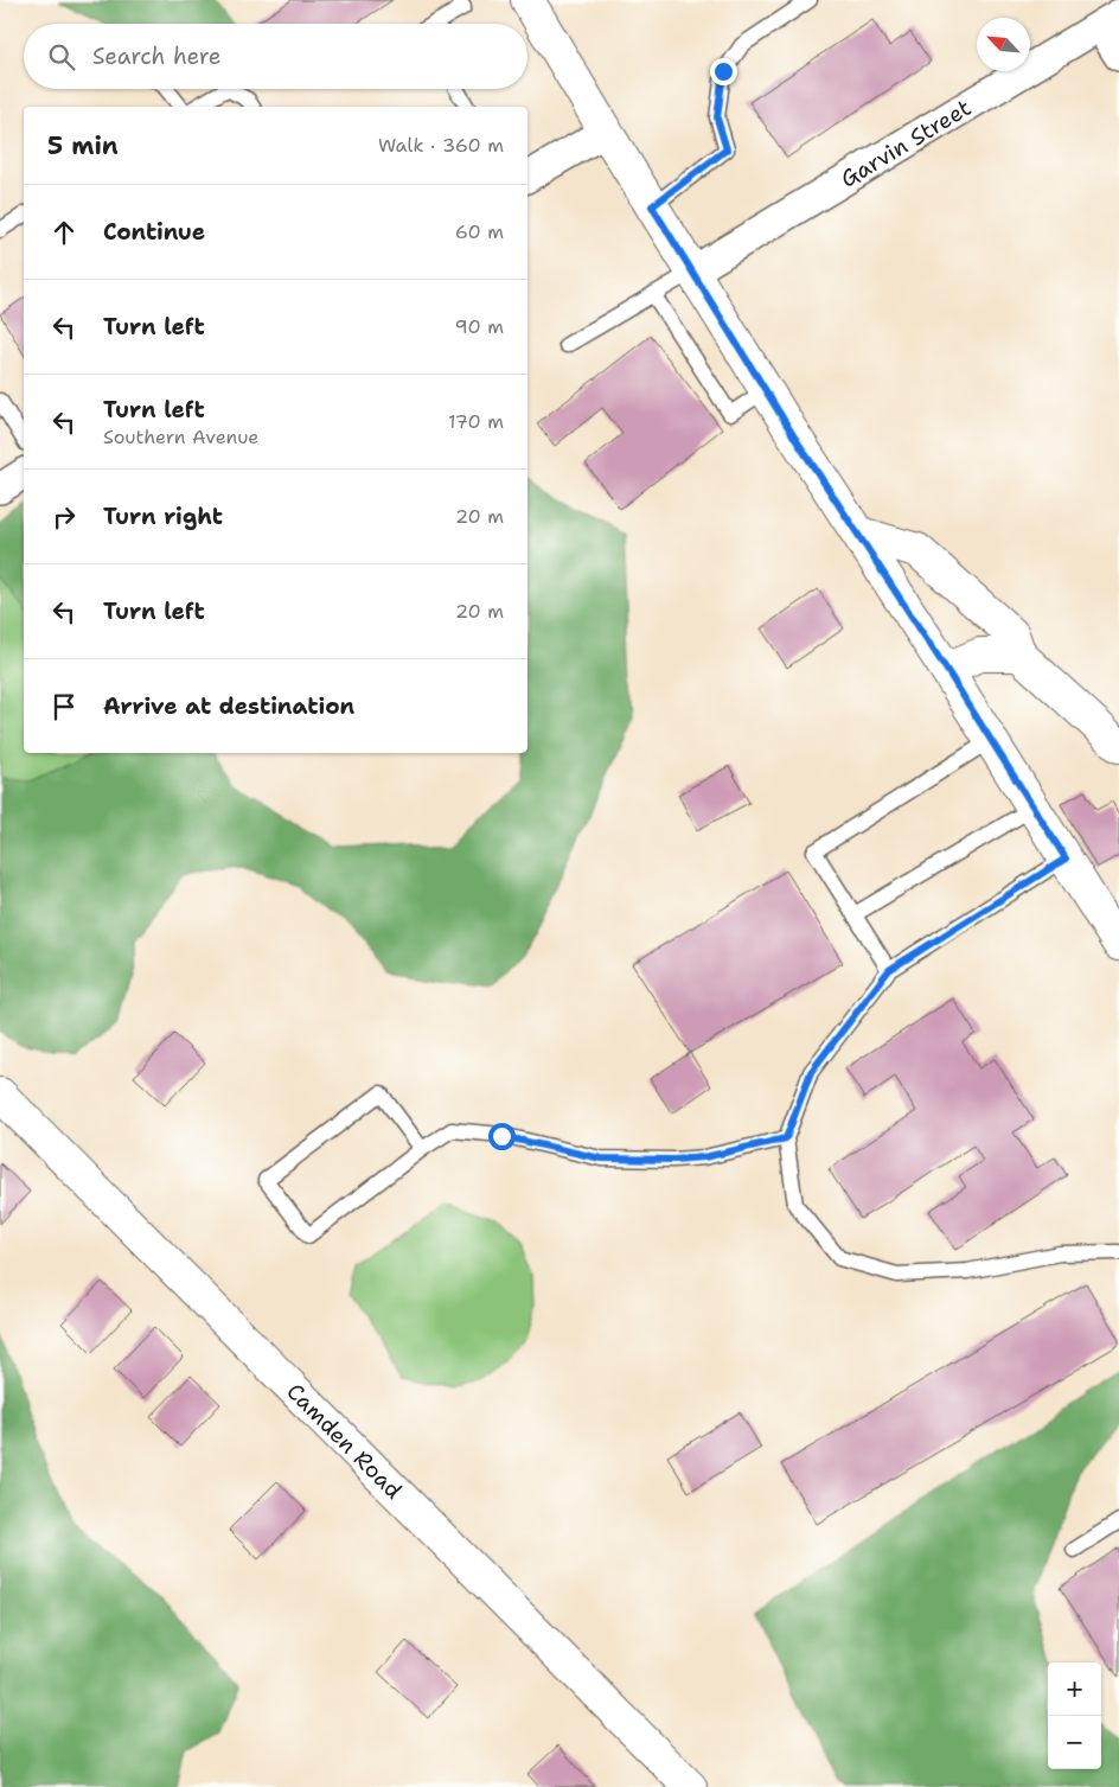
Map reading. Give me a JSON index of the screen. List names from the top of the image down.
{
  "streets": {
    "street": ["Garvin Street", "Camden Road"]
  },
  "north": "top left",
  "page": {
    "search": "Search here",
    "heading": ["5 min", "Walk · 360 m"],
    "list": [
      ["Continue", "60 m"],
      ["Turn left", "90 m"],
      ["Turn left", "Southern Avenue", "170 m"],
      ["Turn right", "20 m"],
      ["Turn left", "20 m"],
      "Arrive at destination"
    ],
    "map_buttons": ["+", "−"]
  }
}
